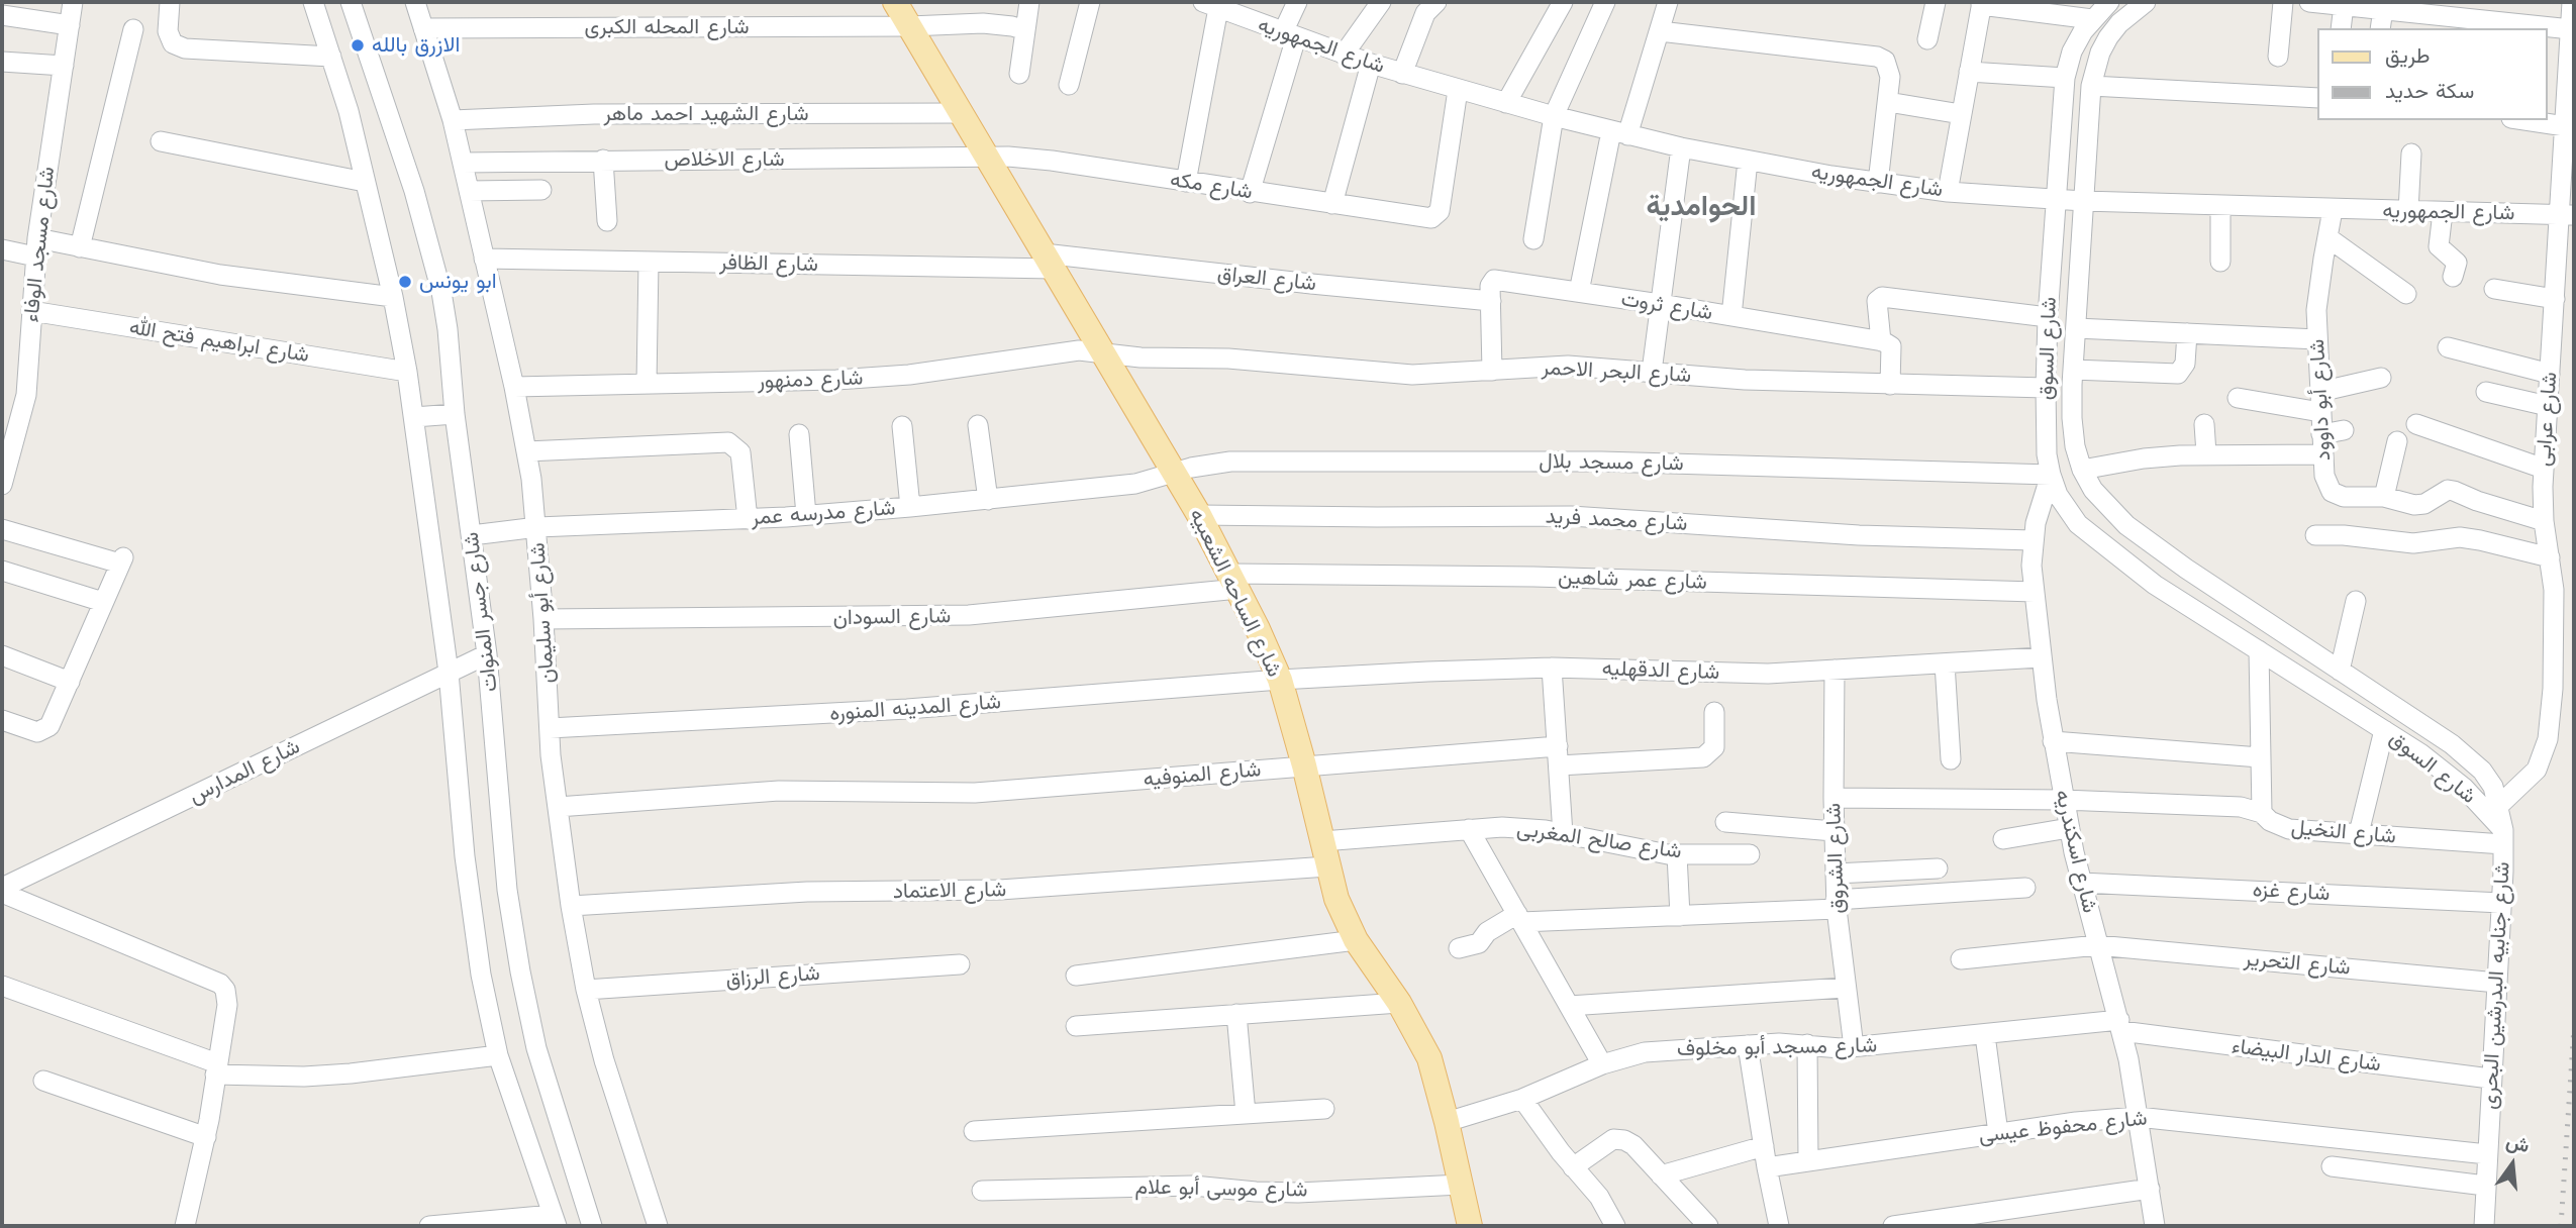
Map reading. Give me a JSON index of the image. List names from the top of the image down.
{
  "streets": {
    "main road": ["شارع الساحه الشعبيه"],
    "street": [
      "شارع المحله الكبرى",
      "شارع الجمهوريه",
      "شارع الشهيد احمد ماهر",
      "شارع الاخلاص",
      "شارع مكه",
      "شارع مسجد الوفاء",
      "شارع الظافر",
      "شارع العراق",
      "شارع ثروت",
      "شارع ابراهيم فتح الله",
      "شارع السوق",
      "شارع البحر الاحمر",
      "شارع دمنهور",
      "شارع أبو داوود",
      "شارع عرابى",
      "شارع مسجد بلال",
      "شارع مدرسه عمر",
      "شارع محمد فريد",
      "شارع عمر شاهين",
      "شارع جسر المنوات",
      "شارع أبو سليمان",
      "شارع السودان",
      "شارع الدقهليه",
      "شارع المدينه المنوره",
      "شارع المدارس",
      "شارع المنوفيه",
      "شارع النخيل",
      "شارع صالح المغربى",
      "شارع اسكندريه",
      "شارع الشروق",
      "شارع الاعتماد",
      "شارع غزه",
      "شارع التحرير",
      "شارع الرزاق",
      "شارع جنابيه البدرشين البحرى",
      "شارع مسجد أبو مخلوف",
      "شارع الدار البيضاء",
      "شارع محفوظ عيسى",
      "شارع موسى أبو علام"
    ]
  },
  "crossings": [
    ["شارع المحله الكبرى", "شارع الساحه الشعبيه"],
    ["شارع المحله الكبرى", "شارع أبو سليمان"],
    ["شارع الجمهوريه", "شارع مكه"],
    ["شارع الجمهوريه", "شارع السوق"],
    ["شارع الجمهوريه", "شارع أبو داوود"],
    ["شارع الجمهوريه", "شارع عرابى"],
    ["شارع الشهيد احمد ماهر", "شارع الساحه الشعبيه"],
    ["شارع الشهيد احمد ماهر", "شارع أبو سليمان"],
    ["شارع الاخلاص", "شارع مكه"],
    ["شارع الاخلاص", "شارع الساحه الشعبيه"],
    ["شارع الاخلاص", "شارع أبو سليمان"],
    ["شارع مكه", "شارع الساحه الشعبيه"],
    ["شارع مسجد الوفاء", "شارع ابراهيم فتح الله"],
    ["شارع الظافر", "شارع العراق"],
    ["شارع الظافر", "شارع الساحه الشعبيه"],
    ["شارع الظافر", "شارع أبو سليمان"],
    ["شارع العراق", "شارع ثروت"],
    ["شارع العراق", "شارع الساحه الشعبيه"],
    ["شارع ابراهيم فتح الله", "شارع جسر المنوات"],
    ["شارع السوق", "شارع البحر الاحمر"],
    ["شارع السوق", "شارع عرابى"],
    ["شارع السوق", "شارع مسجد بلال"],
    ["شارع السوق", "شارع النخيل"],
    ["شارع السوق", "شارع اسكندريه"],
    ["شارع السوق", "شارع جنابيه البدرشين البحرى"],
    ["شارع البحر الاحمر", "شارع دمنهور"],
    ["شارع البحر الاحمر", "شارع الساحه الشعبيه"],
    ["شارع دمنهور", "شارع الساحه الشعبيه"],
    ["شارع دمنهور", "شارع أبو سليمان"],
    ["شارع أبو داوود", "شارع عرابى"],
    ["شارع مسجد بلال", "شارع مدرسه عمر"],
    ["شارع مسجد بلال", "شارع الساحه الشعبيه"],
    ["شارع مسجد بلال", "شارع اسكندريه"],
    ["شارع مدرسه عمر", "شارع الساحه الشعبيه"],
    ["شارع مدرسه عمر", "شارع جسر المنوات"],
    ["شارع مدرسه عمر", "شارع أبو سليمان"],
    ["شارع محمد فريد", "شارع الساحه الشعبيه"],
    ["شارع محمد فريد", "شارع اسكندريه"],
    ["شارع عمر شاهين", "شارع الساحه الشعبيه"],
    ["شارع عمر شاهين", "شارع السودان"],
    ["شارع عمر شاهين", "شارع اسكندريه"],
    ["شارع الساحه الشعبيه", "شارع السودان"],
    ["شارع الساحه الشعبيه", "شارع الدقهليه"],
    ["شارع الساحه الشعبيه", "شارع المدينه المنوره"],
    ["شارع الساحه الشعبيه", "شارع المنوفيه"],
    ["شارع الساحه الشعبيه", "شارع صالح المغربى"],
    ["شارع الساحه الشعبيه", "شارع الاعتماد"],
    ["شارع الساحه الشعبيه", "شارع مسجد أبو مخلوف"],
    ["شارع الساحه الشعبيه", "شارع موسى أبو علام"],
    ["شارع جسر المنوات", "شارع المدارس"],
    ["شارع أبو سليمان", "شارع السودان"],
    ["شارع أبو سليمان", "شارع المدينه المنوره"],
    ["شارع أبو سليمان", "شارع المنوفيه"],
    ["شارع أبو سليمان", "شارع الاعتماد"],
    ["شارع أبو سليمان", "شارع الرزاق"],
    ["شارع الدقهليه", "شارع المدينه المنوره"],
    ["شارع الدقهليه", "شارع اسكندريه"],
    ["شارع الدقهليه", "شارع الشروق"],
    ["شارع النخيل", "شارع اسكندريه"],
    ["شارع النخيل", "شارع الشروق"],
    ["شارع النخيل", "شارع جنابيه البدرشين البحرى"],
    ["شارع اسكندريه", "شارع غزه"],
    ["شارع اسكندريه", "شارع التحرير"],
    ["شارع اسكندريه", "شارع مسجد أبو مخلوف"],
    ["شارع اسكندريه", "شارع الدار البيضاء"],
    ["شارع اسكندريه", "شارع محفوظ عيسى"],
    ["شارع الشروق", "شارع مسجد أبو مخلوف"],
    ["شارع غزه", "شارع جنابيه البدرشين البحرى"],
    ["شارع التحرير", "شارع جنابيه البدرشين البحرى"],
    ["شارع جنابيه البدرشين البحرى", "شارع الدار البيضاء"],
    ["شارع جنابيه البدرشين البحرى", "شارع محفوظ عيسى"],
    ["شارع مسجد أبو مخلوف", "شارع الدار البيضاء"]
  ],
  "districts": ["الحوامدية"],
  "places": ["الازرق بالله", "ابو يونس"],
  "legend": ["طريق", "سكة حديد"],
  "north": "top"
}
